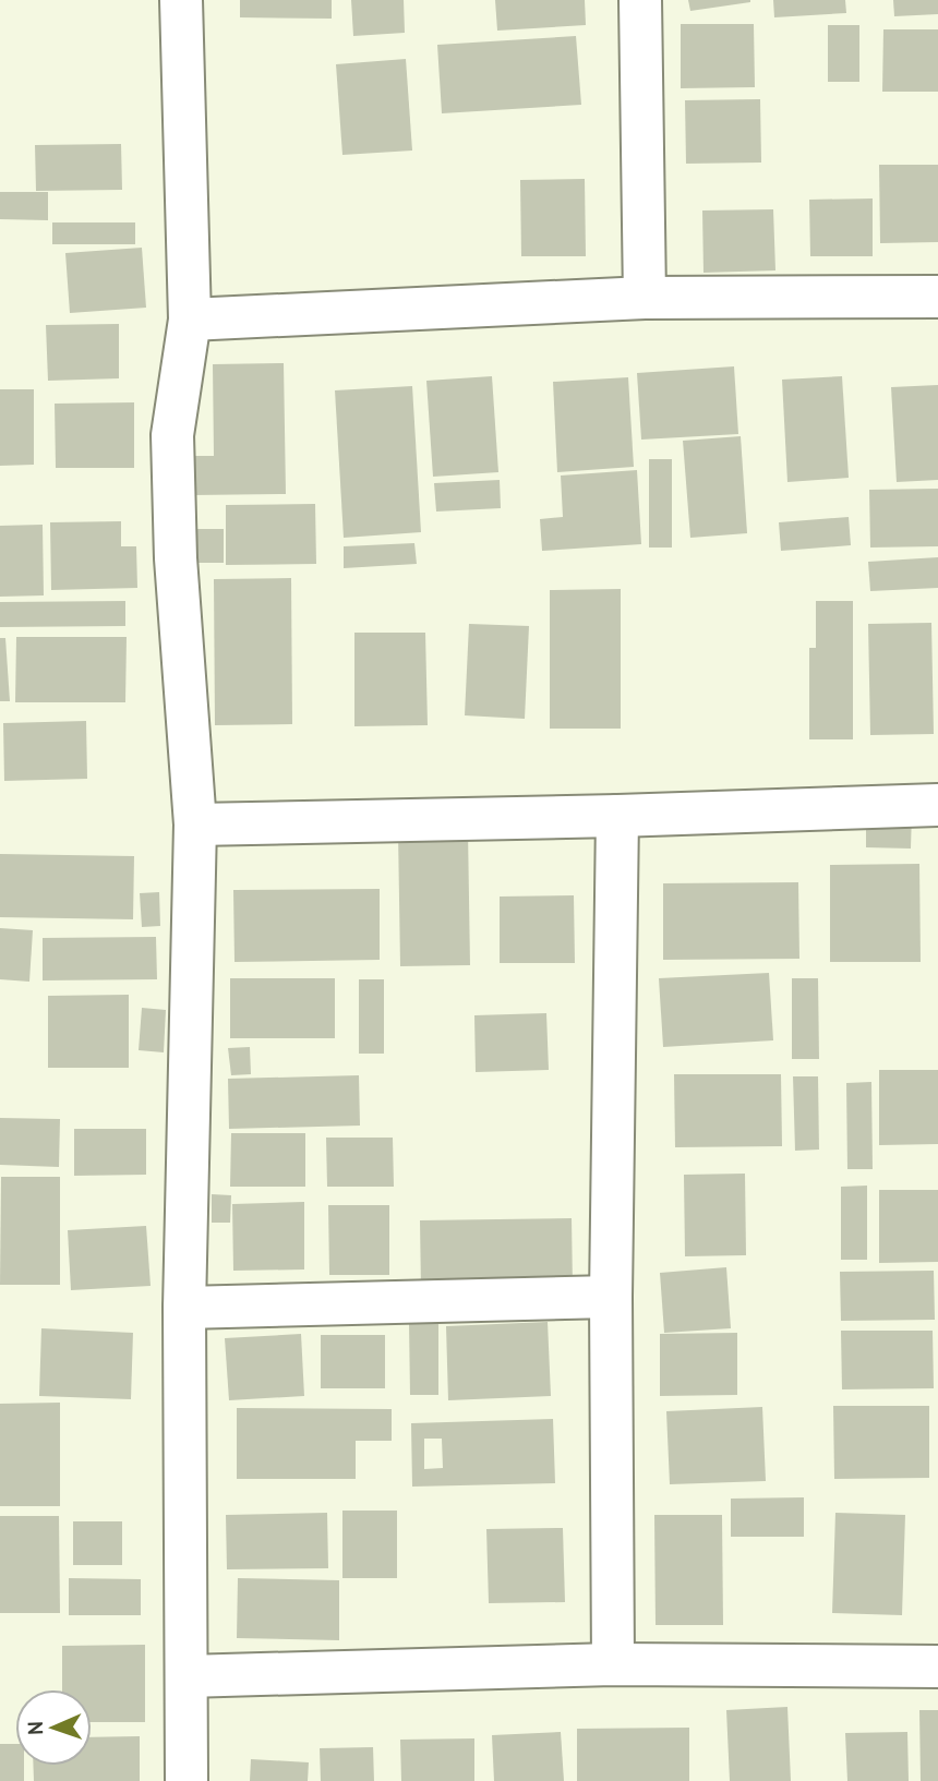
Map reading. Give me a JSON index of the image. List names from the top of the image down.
{
  "north": "left"
}
